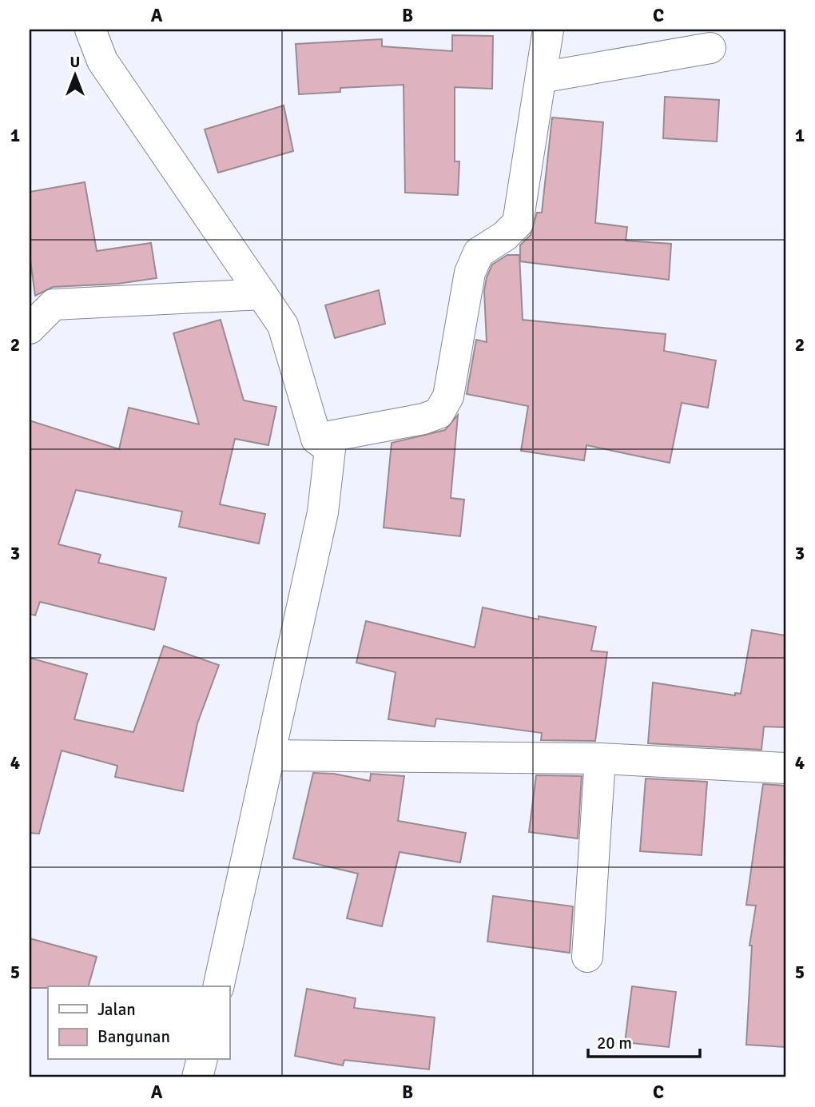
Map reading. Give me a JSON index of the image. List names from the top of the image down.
{
  "legend": ["Jalan", "Bangunan"],
  "scale_bar": "20 m",
  "north": "top",
  "grid": {
    "columns": ["A", "B", "C"],
    "rows": [
      "1",
      "2",
      "3",
      "4",
      "5"
    ]
  }
}
